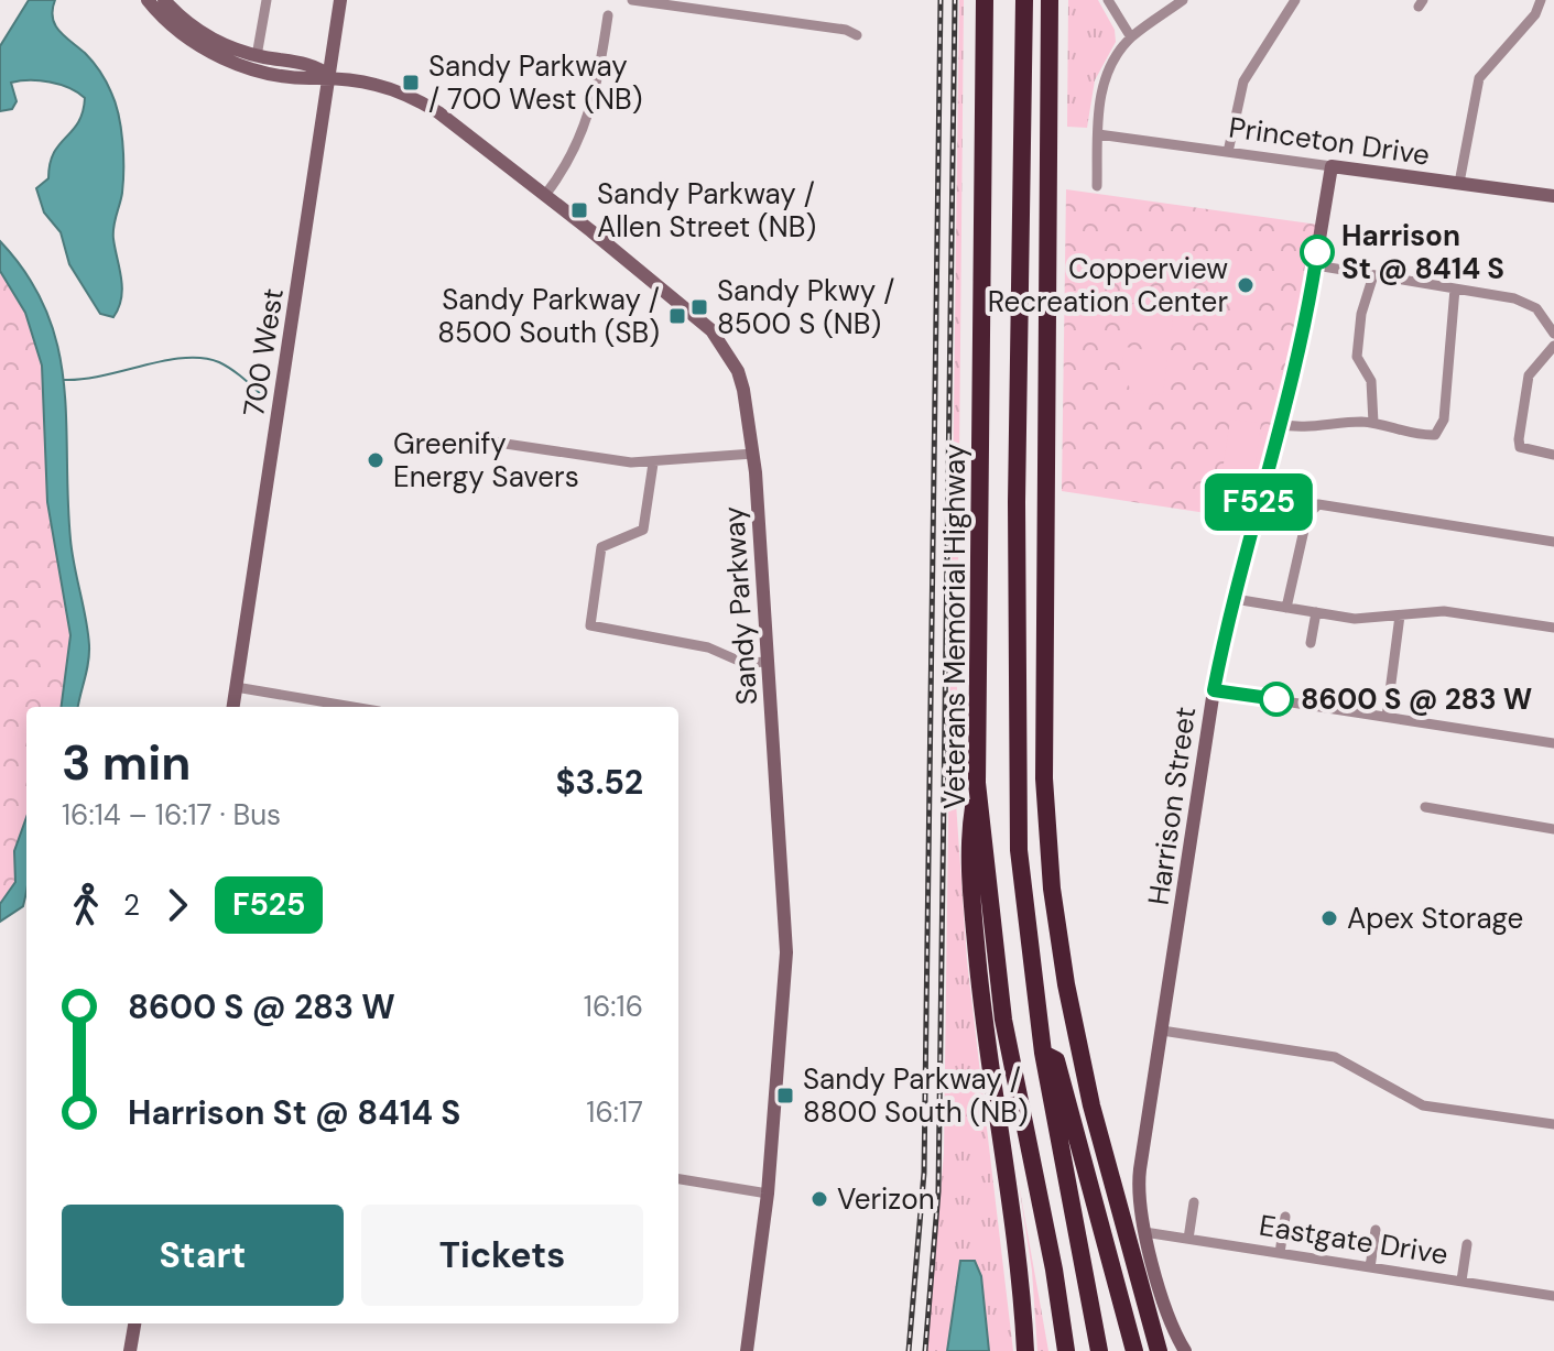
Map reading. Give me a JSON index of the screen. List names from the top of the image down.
{
  "streets": {
    "highway": ["Veterans Memorial Highway"],
    "street": [
      "Princeton Drive",
      "700 West",
      "Sandy Parkway",
      "Harrison Street",
      "Eastgate Drive"
    ]
  },
  "crossings": [
    ["Princeton Drive", "Harrison Street"],
    ["700 West", "Sandy Parkway"],
    ["Harrison Street", "Eastgate Drive"]
  ],
  "places": {
    "transit": [
      "Sandy Parkway / 700 West (NB)",
      "Sandy Parkway / Allen Street (NB)",
      "Sandy Pkwy / 8500 S (NB)",
      "Sandy Parkway / 8500 South (SB)",
      "Sandy Parkway / 8800 South (NB)"
    ],
    "other": [
      "Harrison St @ 8414 S",
      "Copperview Recreation Center",
      "Greenify Energy Savers",
      "8600 S @ 283 W",
      "Apex Storage",
      "Verizon"
    ]
  },
  "lines": ["bus line F525"],
  "page": {
    "on_map": "F525",
    "heading": ["3 min", "16:14 – 16:17 · Bus", "$3.52"],
    "legs": ["2", "F525"],
    "list": [
      {
        "name": "8600 S @ 283 W",
        "value": "16:16"
      },
      {
        "name": "Harrison St @ 8414 S",
        "value": "16:17"
      }
    ],
    "buttons": ["Start", "Tickets"]
  }
}
